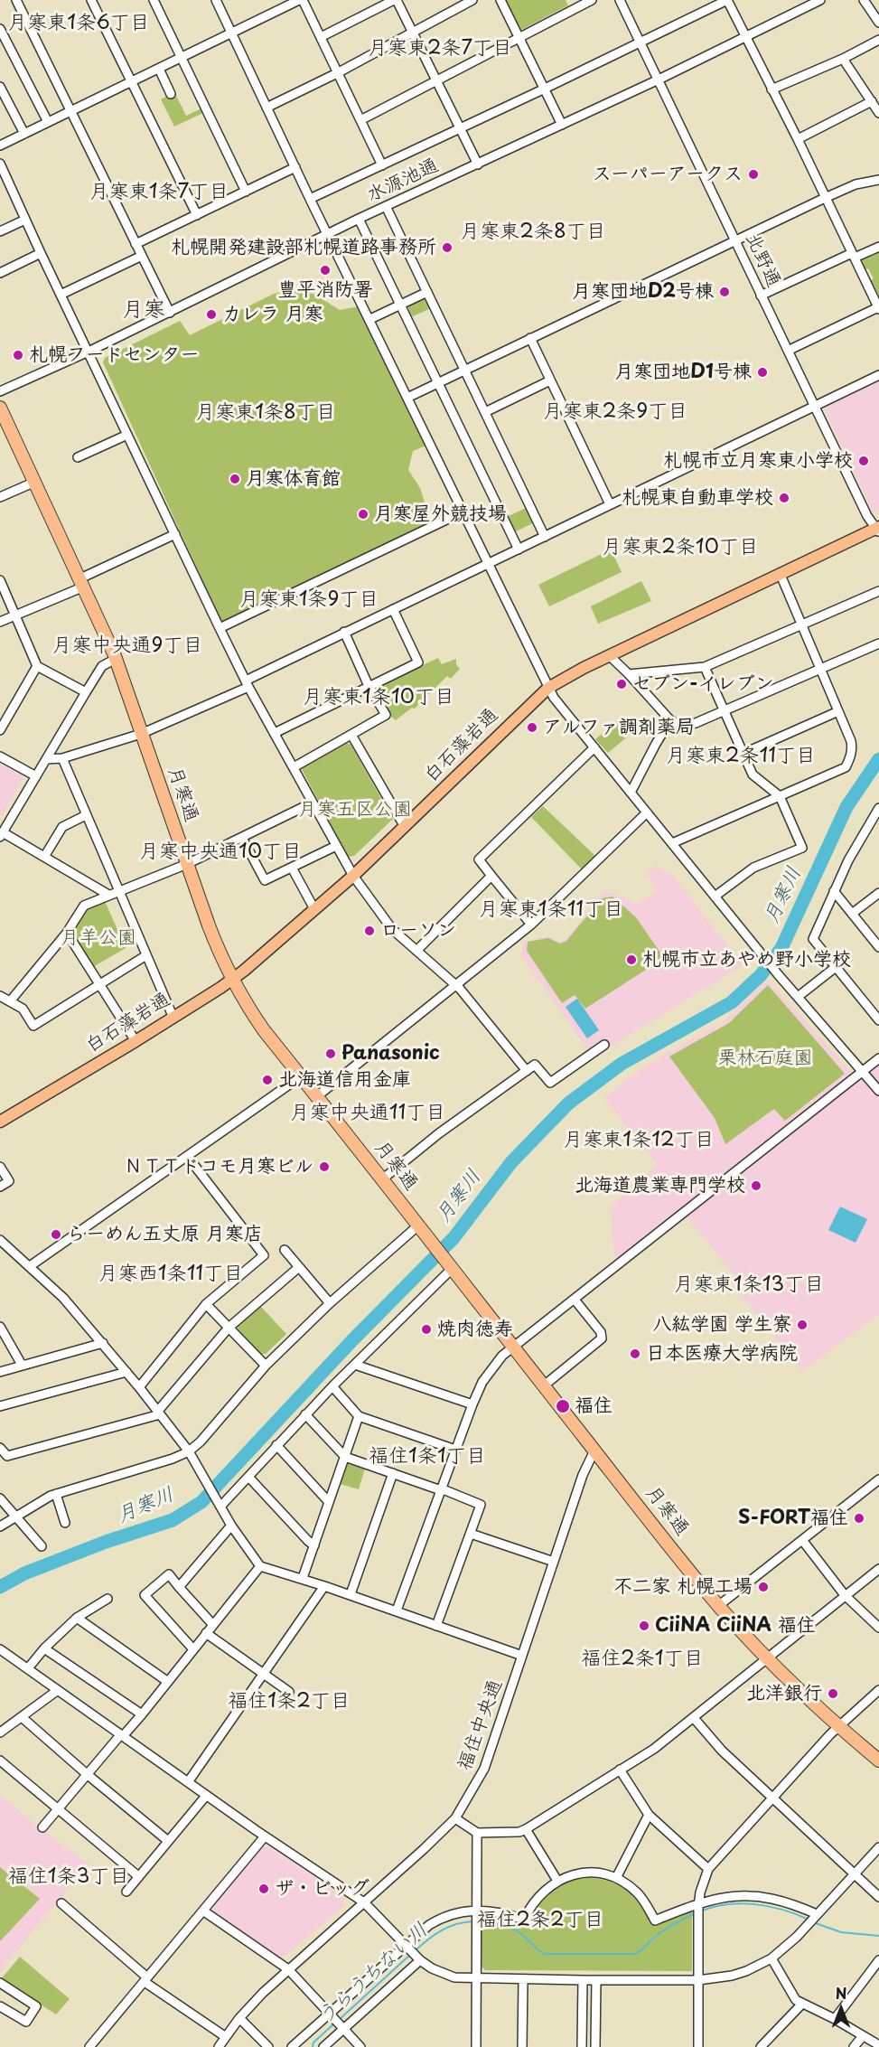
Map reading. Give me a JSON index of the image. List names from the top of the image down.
{
  "streets": {
    "highway": ["月寒通"],
    "main road": ["白石藻岩通"],
    "street": ["水源池通", "北野通", "福住中央通"]
  },
  "crossings": [
    ["水源池通", "北野通"],
    ["北野通", "白石藻岩通"],
    ["白石藻岩通", "月寒通"],
    ["月寒通", "福住中央通"]
  ],
  "districts": [
    "月寒東1条6丁目",
    "月寒東2条7丁目",
    "月寒東1条7丁目",
    "月寒東2条8丁目",
    "月寒",
    "月寒東2条9丁目",
    "月寒東1条8丁目",
    "月寒東2条10丁目",
    "月寒東1条9丁目",
    "月寒中央通9丁目",
    "月寒東1条10丁目",
    "月寒東2条11丁目",
    "月寒中央通10丁目",
    "月寒東1条11丁目",
    "月寒中央通11丁目",
    "月寒東1条12丁目",
    "月寒西1条11丁目",
    "月寒東1条13丁目",
    "福住1条1丁目",
    "福住2条1丁目",
    "福住1条2丁目",
    "福住1条3丁目",
    "福住2条2丁目"
  ],
  "water": ["月寒川", "うらうちない川"],
  "parks": ["月寒五区公園", "月羊公園", "栗林石庭園"],
  "places": [
    "スーパーアークス",
    "札幌開発建設部札幌道路事務所",
    "豊平消防署",
    "月寒団地D2号棟",
    "カレラ 月寒",
    "札幌フードセンター",
    "月寒団地D1号棟",
    "札幌市立月寒東小学校",
    "月寒体育館",
    "札幌東自動車学校",
    "月寒屋外競技場",
    "セブン-イレブン",
    "アルファ調剤薬局",
    "ローソン",
    "札幌市立あやめ野小学校",
    "Panasonic",
    "北海道信用金庫",
    "ＮＴＴドコモ月寒ビル",
    "北海道農業専門学校",
    "らーめん五丈原 月寒店",
    "八紘学園 学生寮",
    "焼肉徳寿",
    "日本医療大学病院",
    "福住",
    "S-FORT福住",
    "不二家 札幌工場",
    "CiiNA CiiNA 福住",
    "北洋銀行",
    "ザ・ビッグ"
  ],
  "north": "top"
}
